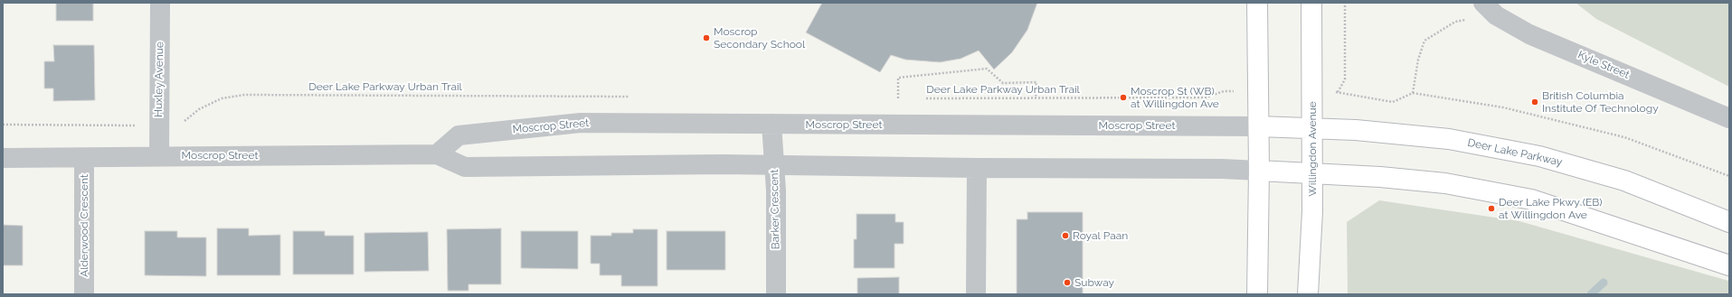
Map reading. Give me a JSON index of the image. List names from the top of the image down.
{
  "streets": {
    "main road": ["Willingdon Avenue", "Deer Lake Parkway"],
    "street": [
      "Kyle Street",
      "Huxley Avenue",
      "Moscrop Street",
      "Barker Crescent",
      "Alderwood Crescent"
    ],
    "path": ["Deer Lake Parkway Urban Trail"]
  },
  "crossings": [
    ["Huxley Avenue", "Moscrop Street"],
    ["Moscrop Street", "Deer Lake Parkway"],
    ["Moscrop Street", "Barker Crescent"],
    ["Moscrop Street", "Alderwood Crescent"],
    ["Willingdon Avenue", "Deer Lake Parkway"]
  ],
  "places": [
    "Moscrop Secondary School",
    "Moscrop St (WB) at Willingdon Ave",
    "British Columbia Institute Of Technology",
    "Deer Lake Pkwy (EB) at Willingdon Ave",
    "Royal Paan",
    "Subway"
  ]
}
